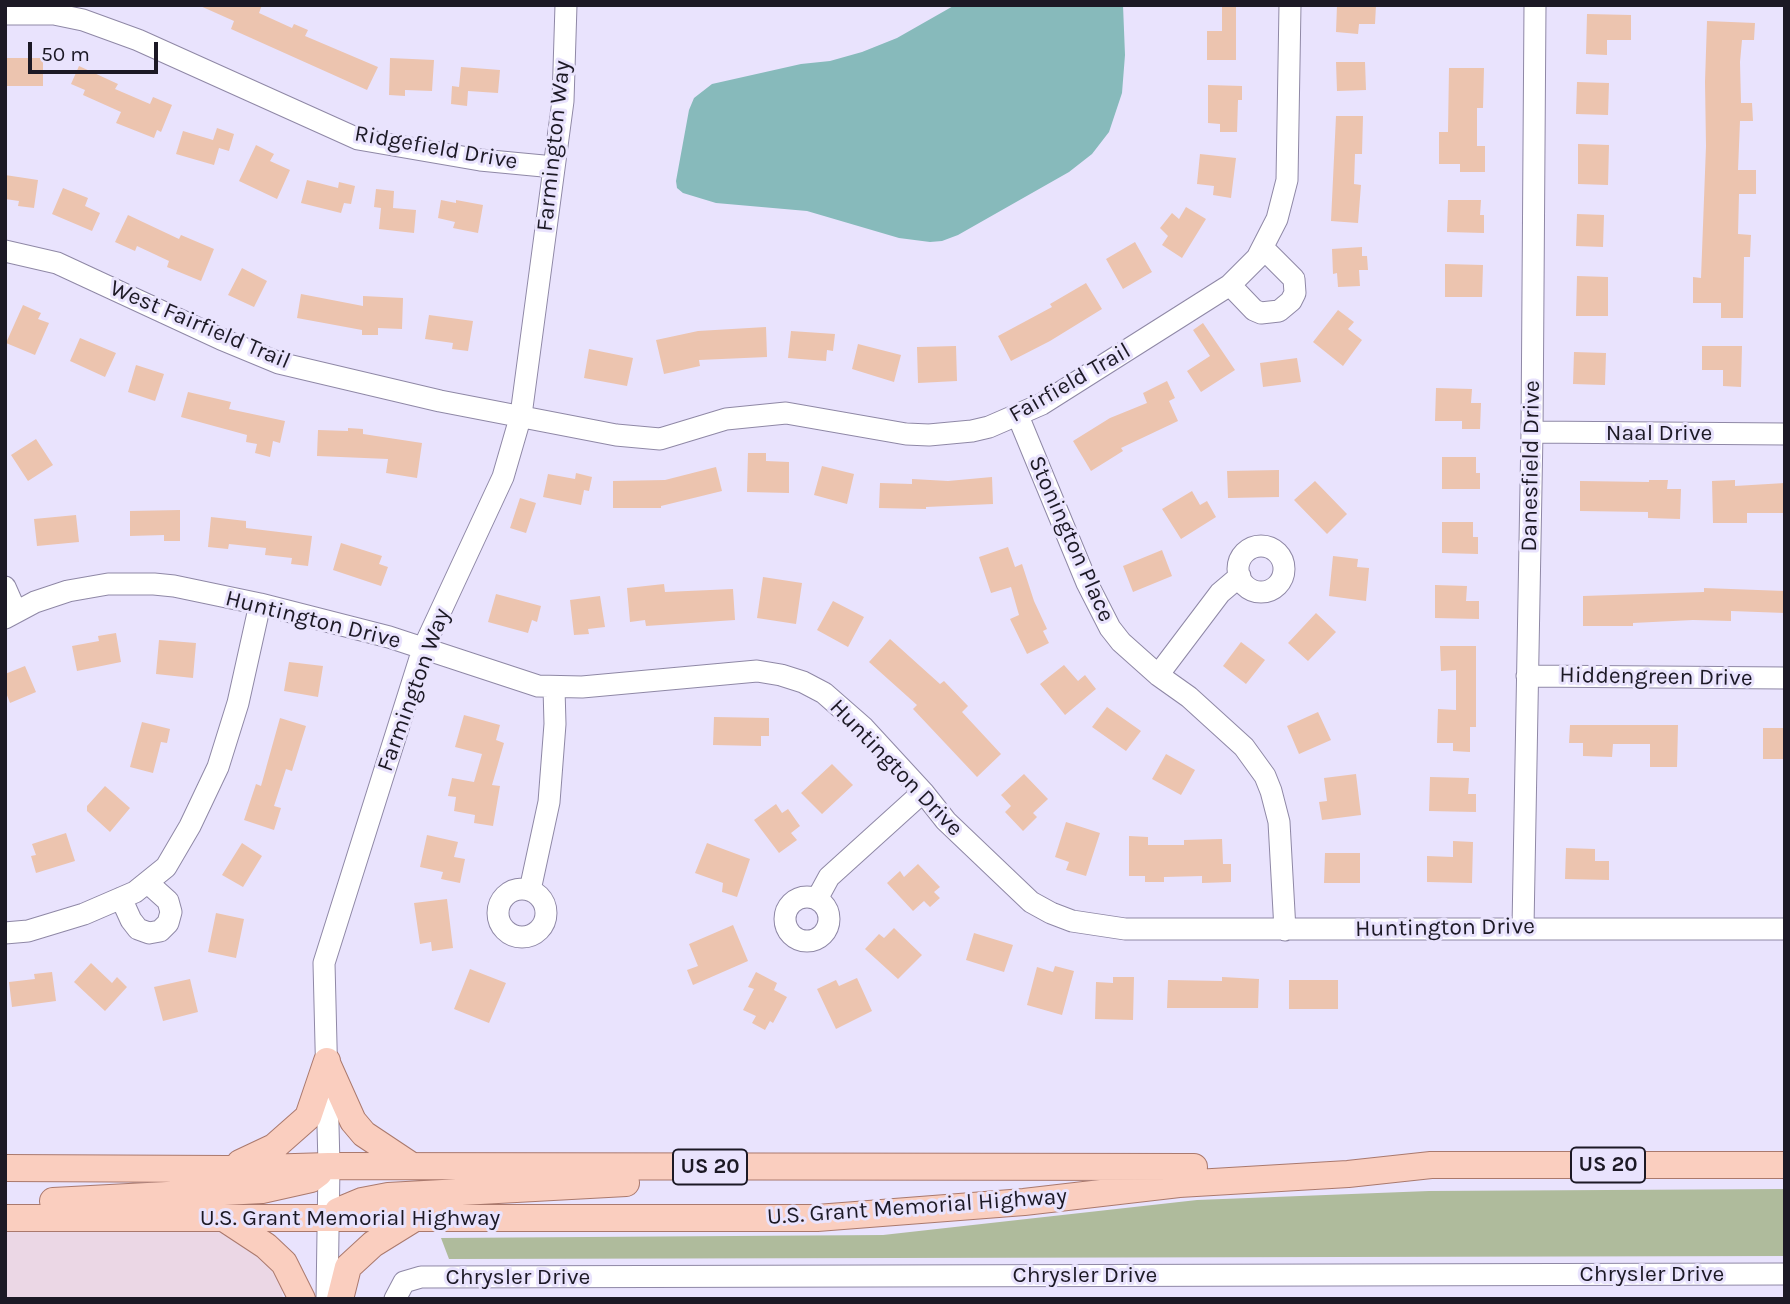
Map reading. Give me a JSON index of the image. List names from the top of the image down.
{
  "streets": {
    "main road": ["US 20", "U.S. Grant Memorial Highway"],
    "street": [
      "Farmington Way",
      "Ridgefield Drive",
      "West Fairfield Trail",
      "Fairfield Trail",
      "Naal Drive",
      "Danesfield Drive",
      "Stonington Place",
      "Huntington Drive",
      "Hiddengreen Drive",
      "Chrysler Drive"
    ]
  },
  "crossings": [
    ["Farmington Way", "Ridgefield Drive"],
    ["Farmington Way", "West Fairfield Trail"],
    ["Farmington Way", "Fairfield Trail"],
    ["Farmington Way", "Huntington Drive"],
    ["Farmington Way", "U.S. Grant Memorial Highway"],
    ["West Fairfield Trail", "Fairfield Trail"],
    ["Fairfield Trail", "Stonington Place"],
    ["Naal Drive", "Danesfield Drive"],
    ["Danesfield Drive", "Huntington Drive"],
    ["Danesfield Drive", "Hiddengreen Drive"],
    ["Stonington Place", "Huntington Drive"]
  ],
  "scale_bar": "50 m"
}
